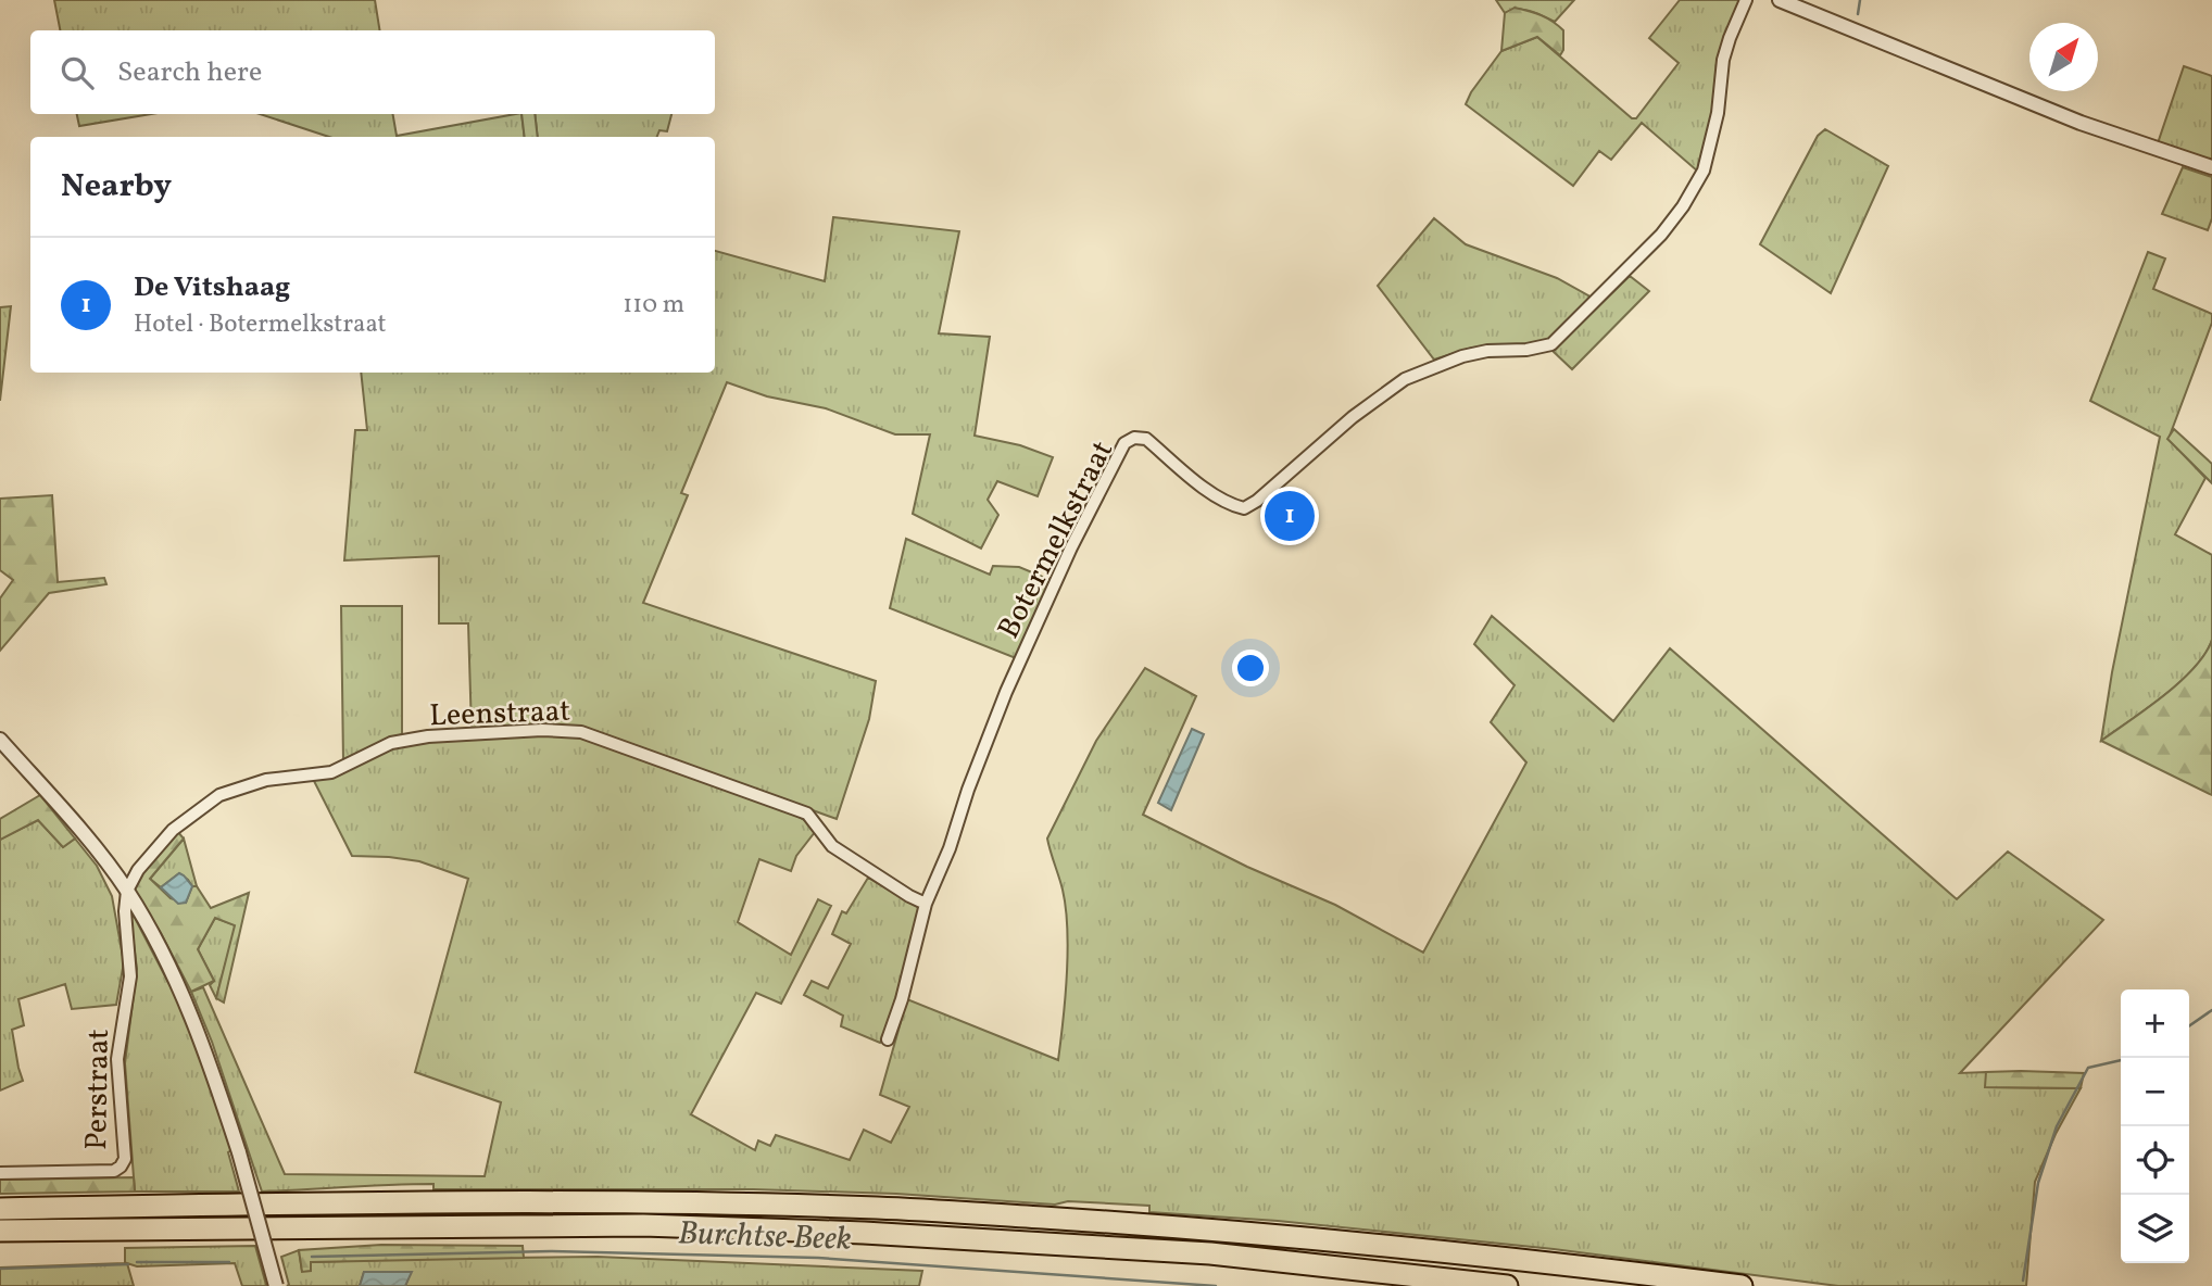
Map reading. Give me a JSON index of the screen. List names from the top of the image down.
{
  "streets": {
    "street": ["Botermelkstraat", "Leenstraat", "Perstraat"]
  },
  "crossings": [
    ["Botermelkstraat", "Leenstraat"],
    ["Leenstraat", "Perstraat"]
  ],
  "water": ["Burchtse Beek"],
  "north": "top right",
  "page": {
    "search": "Search here",
    "heading": "Nearby",
    "list": [
      {
        "mark": "1",
        "name": "De Vitshaag",
        "note": "Hotel · Botermelkstraat",
        "value": "110 m"
      }
    ],
    "pins": "1",
    "map_buttons": ["+", "−"]
  }
}
